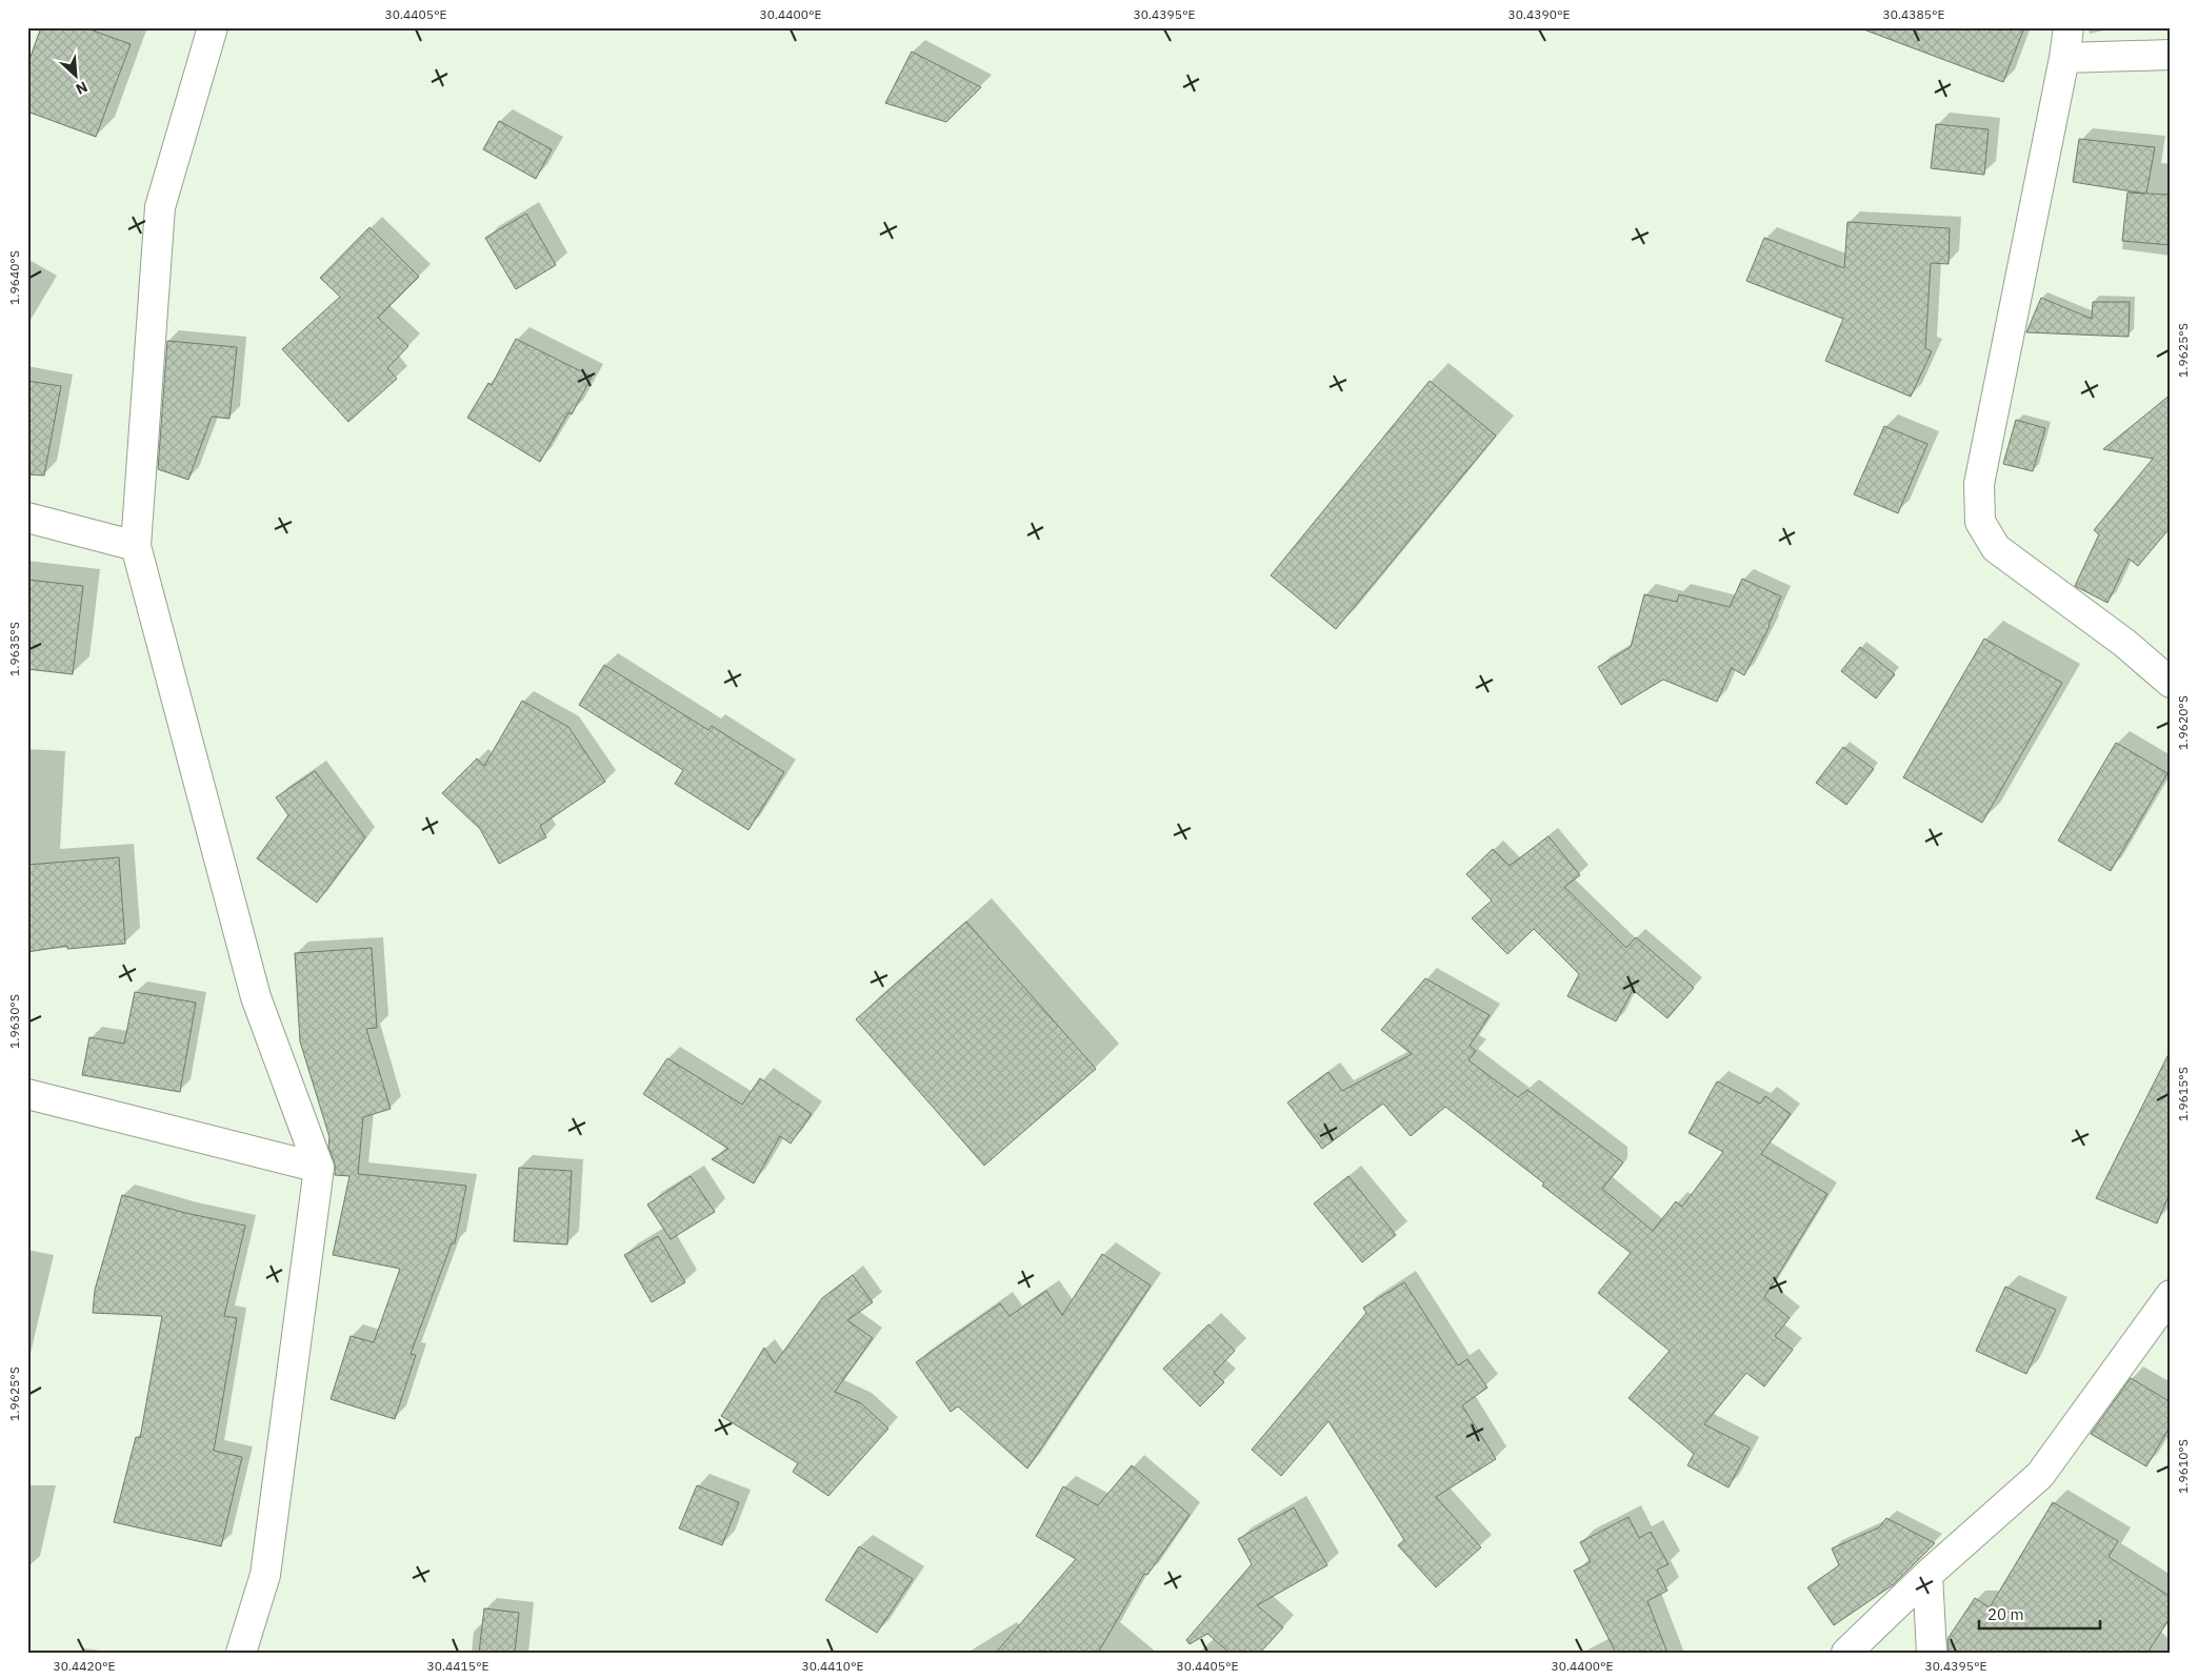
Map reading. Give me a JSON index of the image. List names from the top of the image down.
{
  "scale_bar": "20 m",
  "north": "bottom right",
  "coordinates": [
    "30.4405°E",
    "30.4400°E",
    "30.4395°E",
    "30.4390°E",
    "30.4385°E",
    "1.9640°S",
    "1.9625°S",
    "1.9635°S",
    "1.9620°S",
    "1.9630°S",
    "1.9615°S",
    "1.9610°S",
    "30.4420°E",
    "30.4415°E",
    "30.4410°E"
  ]
}
